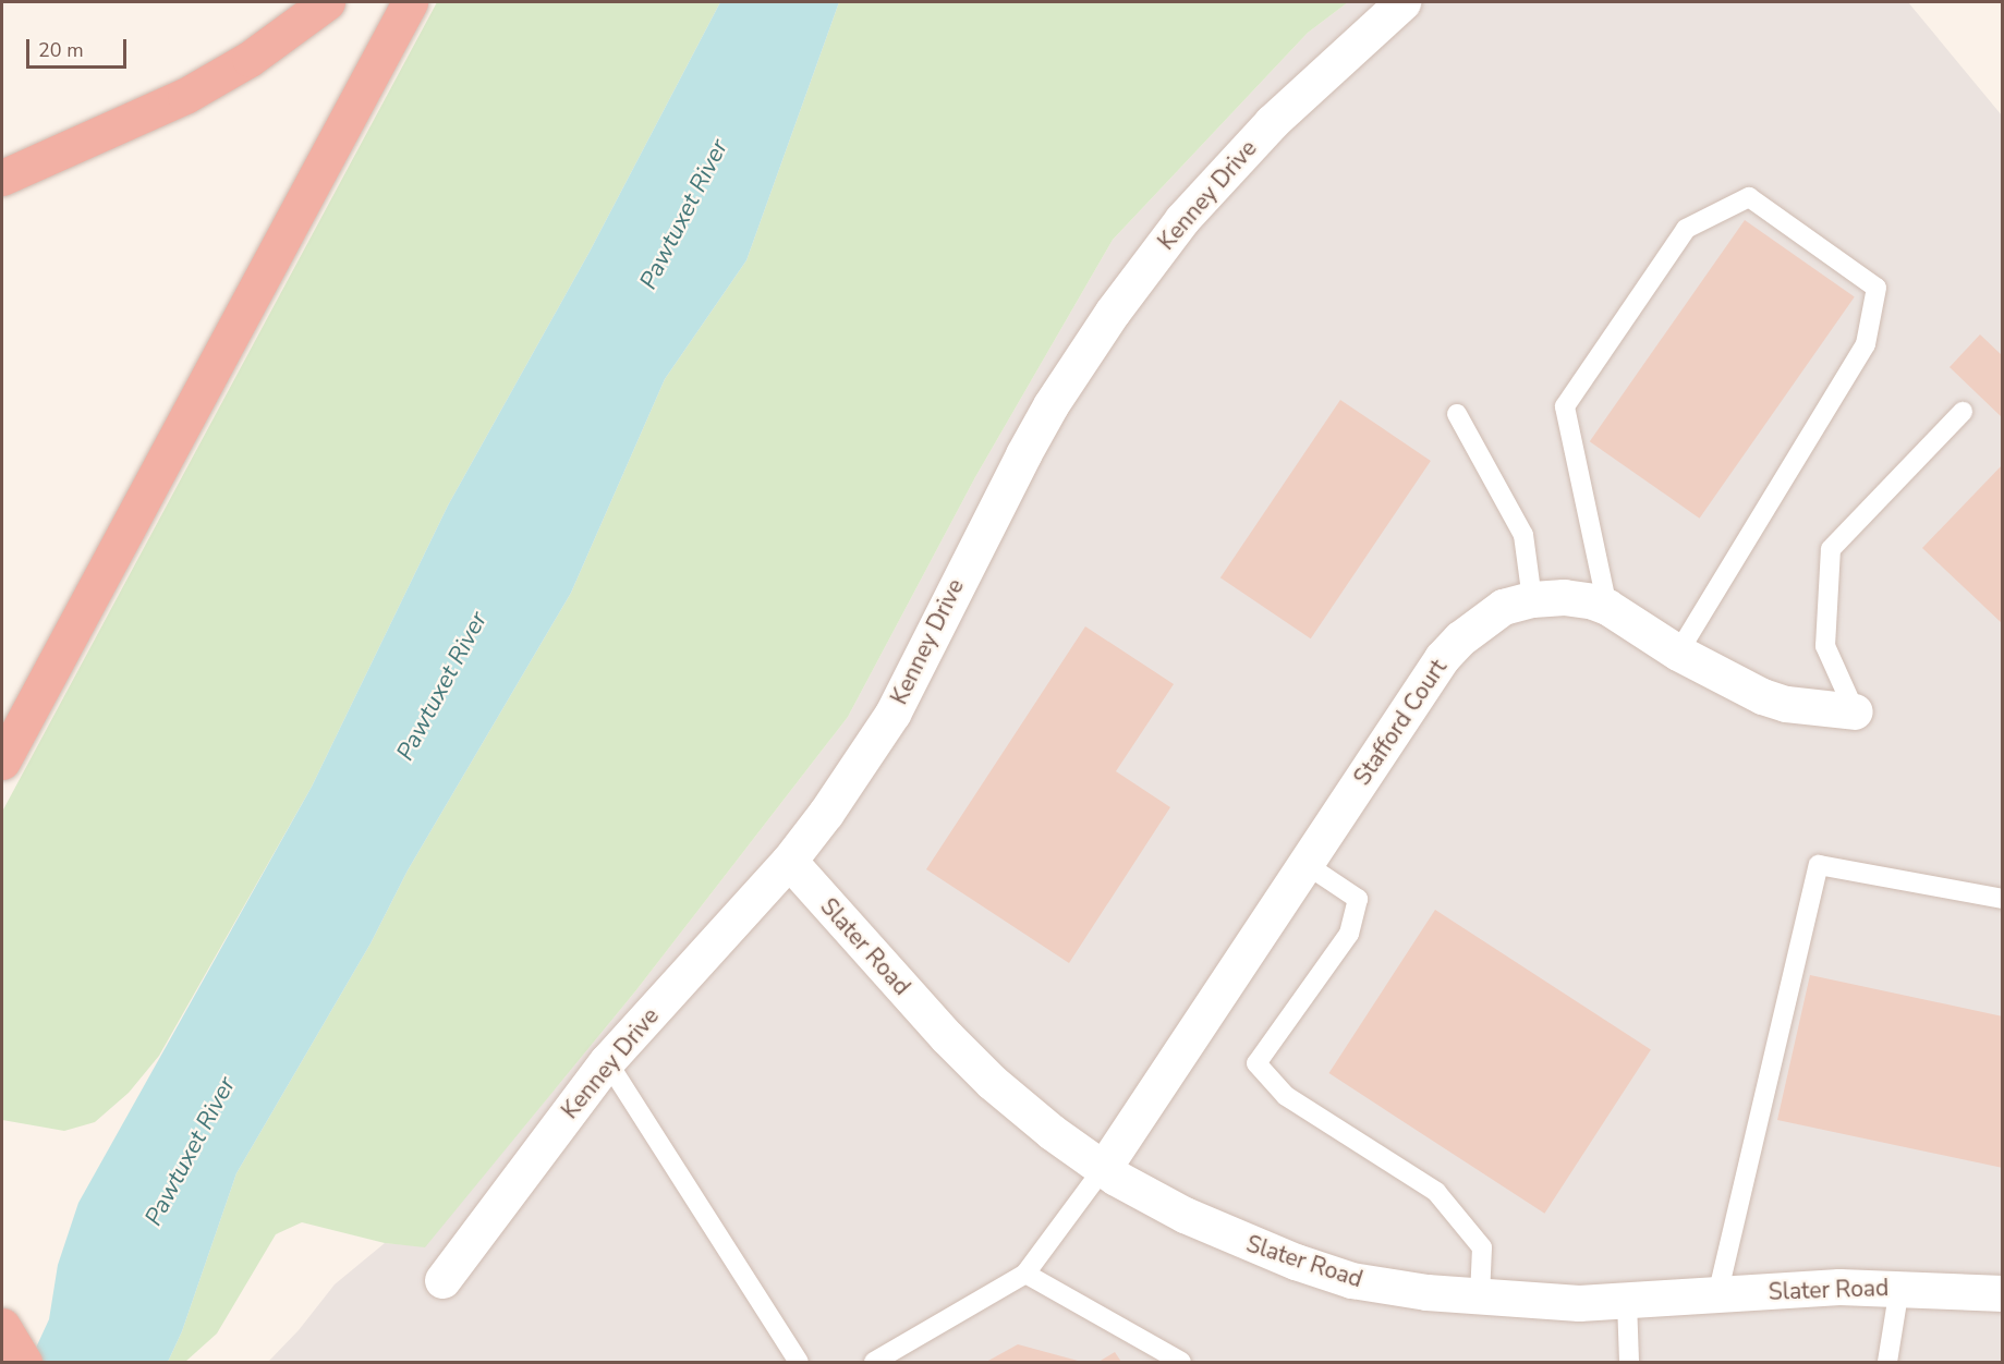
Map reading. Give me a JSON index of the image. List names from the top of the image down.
{
  "streets": {
    "street": ["Kenney Drive", "Stafford Court", "Slater Road"]
  },
  "crossings": [
    ["Kenney Drive", "Slater Road"],
    ["Stafford Court", "Slater Road"]
  ],
  "water": ["Pawtuxet River"],
  "scale_bar": "20 m"
}
